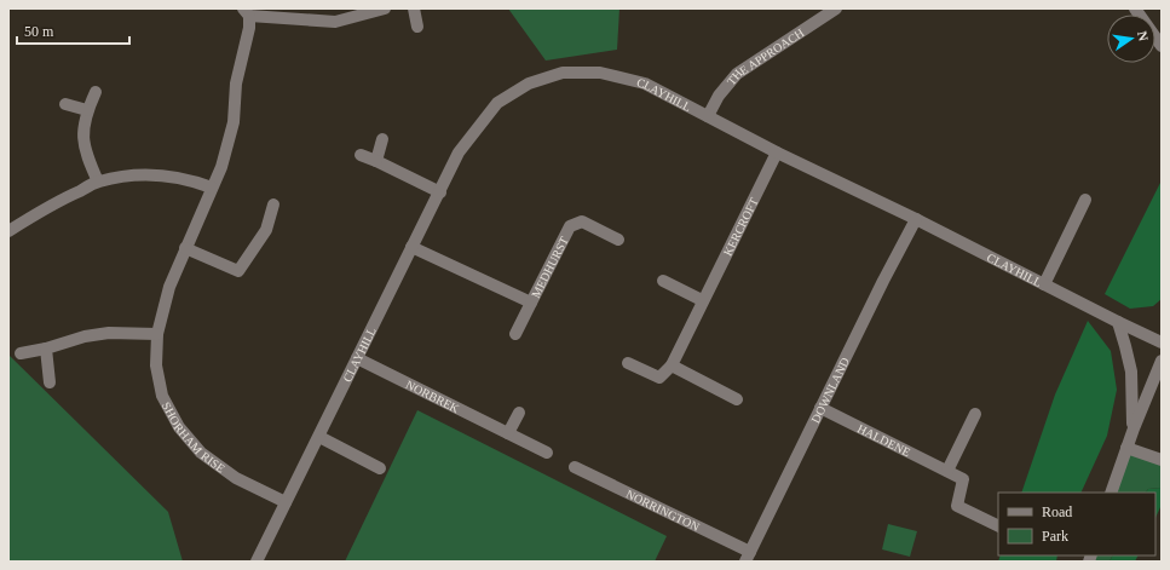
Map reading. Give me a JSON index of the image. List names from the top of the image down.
{
  "streets": {
    "street": [
      "THE APPROACH",
      "CLAYHILL",
      "KERCROFT",
      "MEDHURST",
      "DOWNLAND",
      "NORBREK",
      "SHORHAM RISE",
      "HALDENE",
      "NORRINGTON"
    ]
  },
  "crossings": [
    ["THE APPROACH", "CLAYHILL"],
    ["CLAYHILL", "KERCROFT"],
    ["CLAYHILL", "MEDHURST"],
    ["CLAYHILL", "DOWNLAND"],
    ["CLAYHILL", "NORBREK"],
    ["CLAYHILL", "SHORHAM RISE"],
    ["DOWNLAND", "HALDENE"],
    ["DOWNLAND", "NORRINGTON"]
  ],
  "legend": ["Road", "Park"],
  "scale_bar": "50 m",
  "north": "right"
}
